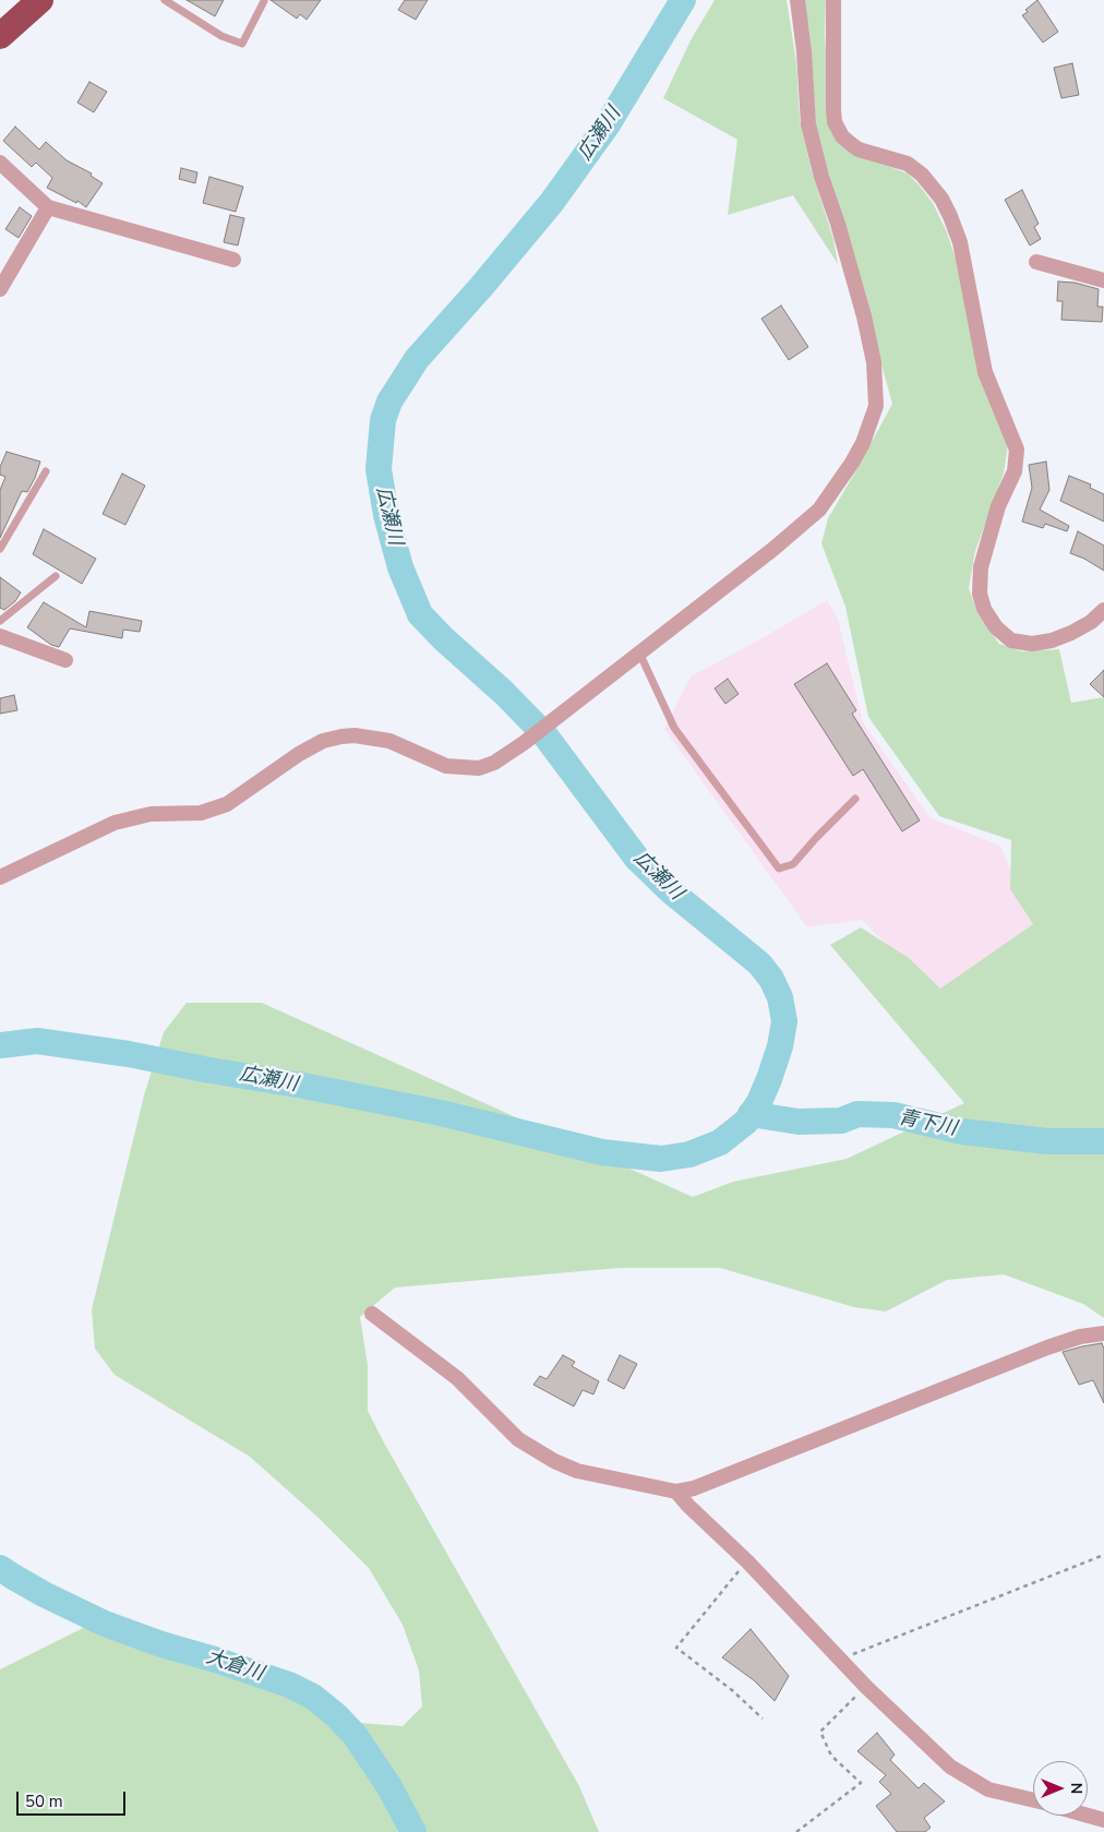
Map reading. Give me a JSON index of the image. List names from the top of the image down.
{
  "water": ["広瀬川", "青下川", "大倉川"],
  "scale_bar": "50 m",
  "north": "right"
}
